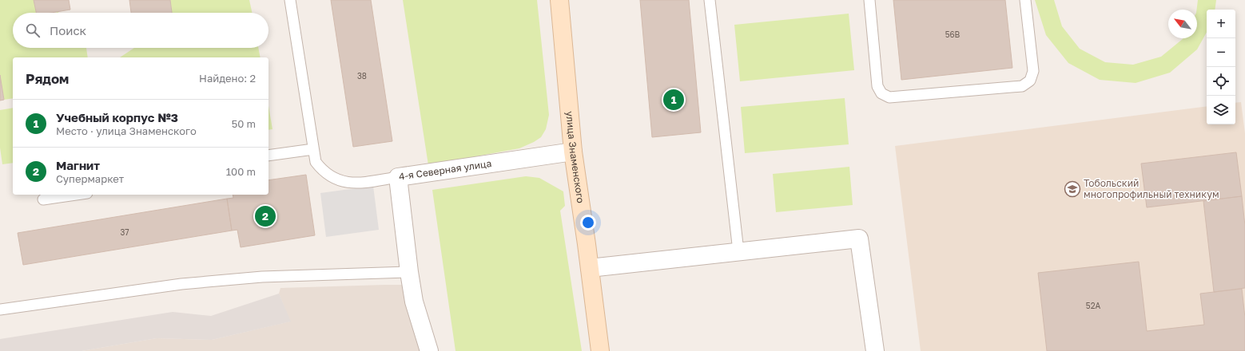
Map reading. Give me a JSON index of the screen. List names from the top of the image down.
{
  "streets": {
    "main road": ["улица Знаменского"],
    "street": ["4-я Северная улица"]
  },
  "crossings": [
    ["улица Знаменского", "4-я Северная улица"]
  ],
  "places": {
    "school or university": ["Тобольский многопрофильный техникум"]
  },
  "house_numbers": [
    "56В",
    "38",
    "37",
    "52А"
  ],
  "north": "top left",
  "page": {
    "map_buttons": ["+", "−"],
    "search": "Поиск",
    "heading": ["Рядом", "Найдено: 2"],
    "pins": ["1", "2"],
    "list": [
      {
        "mark": "1",
        "name": "Учебный корпус №3",
        "note": "Место · улица Знаменского",
        "value": "50 m"
      },
      {
        "mark": "2",
        "name": "Магнит",
        "note": "Супермаркет",
        "value": "100 m"
      }
    ]
  }
}
